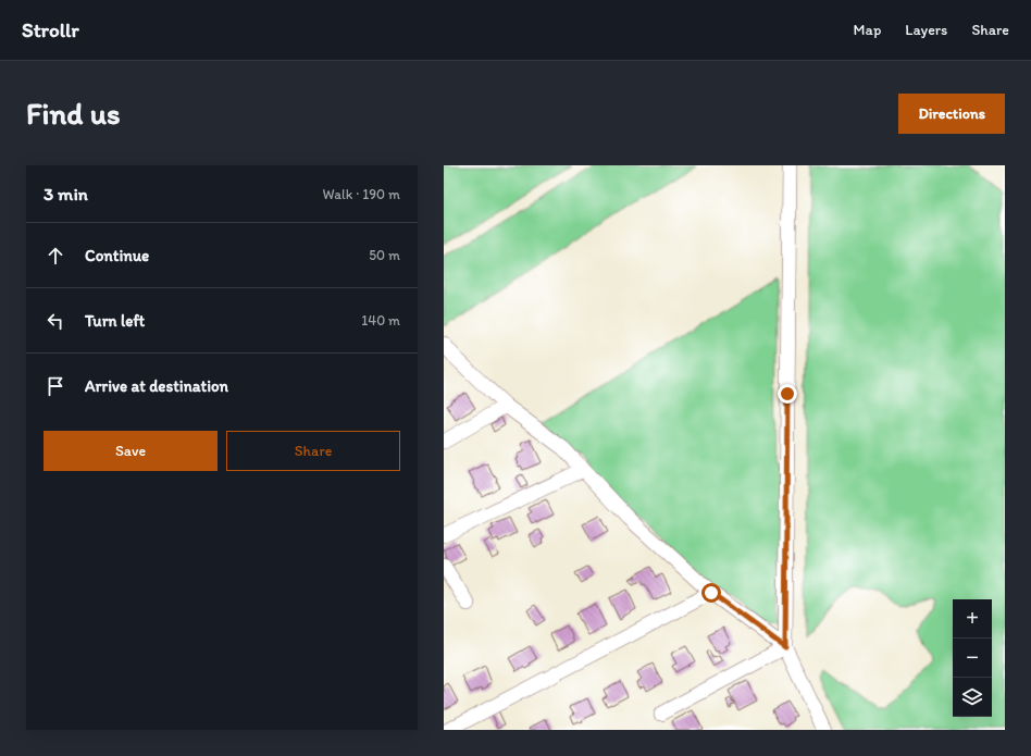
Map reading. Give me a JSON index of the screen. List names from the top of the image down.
{
  "page": {
    "header": "Strollr",
    "nav": ["Map", "Layers", "Share"],
    "buttons": [
      "Directions",
      ["Save", "Share"]
    ],
    "title": "Find us",
    "heading": ["3 min", "Walk · 190 m"],
    "list": [
      ["Continue", "50 m"],
      ["Turn left", "140 m"],
      "Arrive at destination"
    ],
    "map_buttons": ["+", "−"]
  }
}
